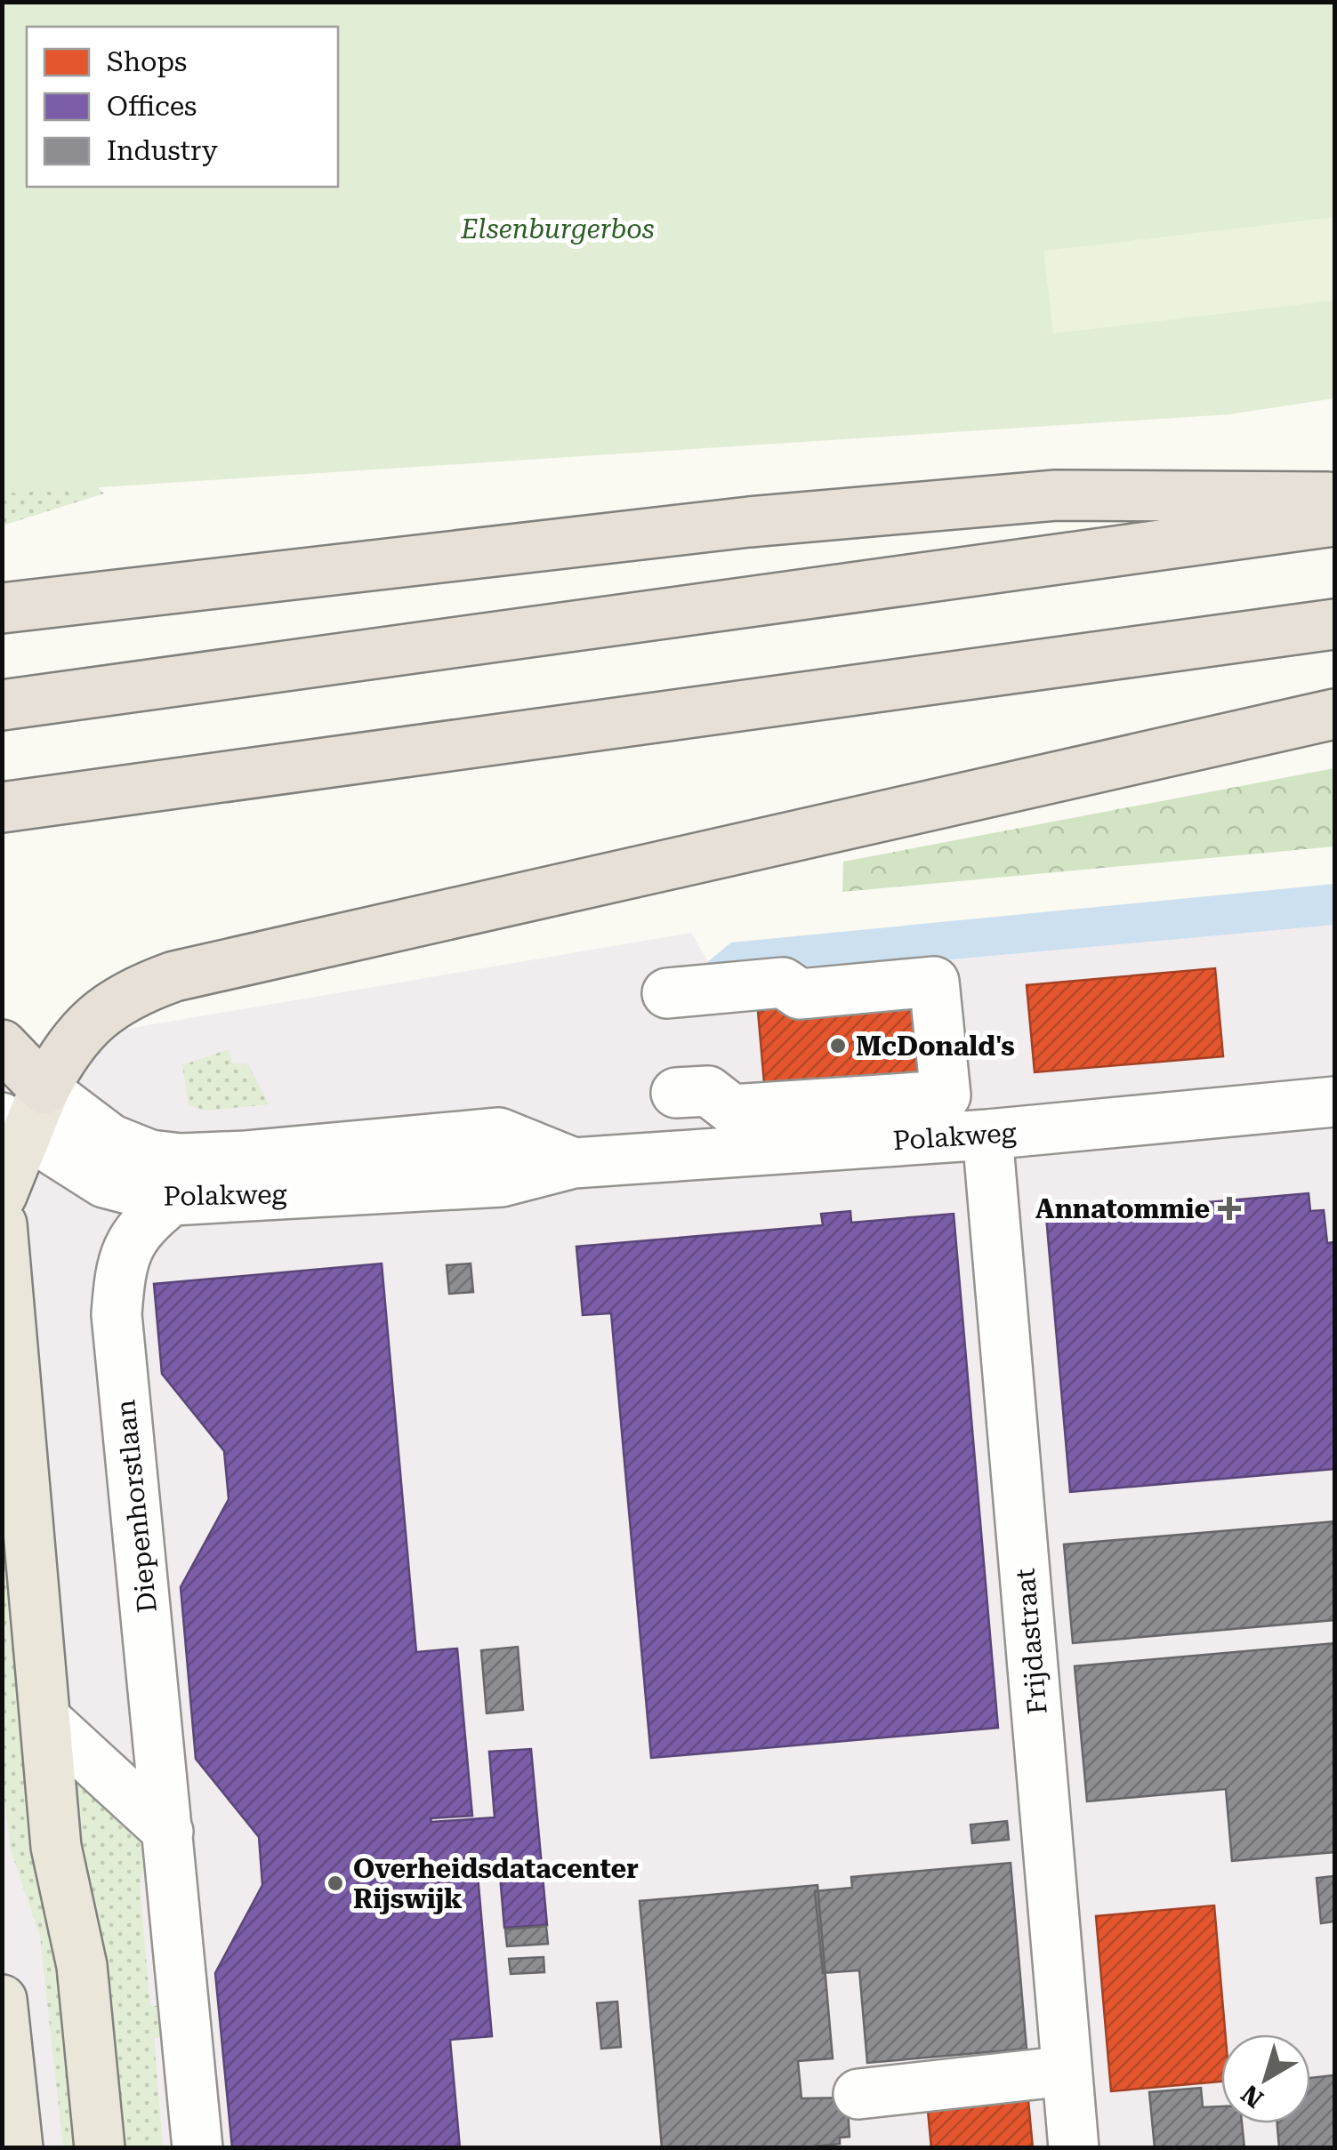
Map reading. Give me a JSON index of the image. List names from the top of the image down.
{
  "streets": {
    "street": ["Polakweg", "Diepenhorstlaan", "Frijdastraat"]
  },
  "crossings": [
    ["Polakweg", "Diepenhorstlaan"],
    ["Polakweg", "Frijdastraat"]
  ],
  "parks": ["Elsenburgerbos"],
  "places": {
    "other": ["McDonald's", "Overheidsdatacenter Rijswijk"],
    "health": ["Annatommie"]
  },
  "legend": ["Shops", "Offices", "Industry"],
  "north": "bottom left"
}
